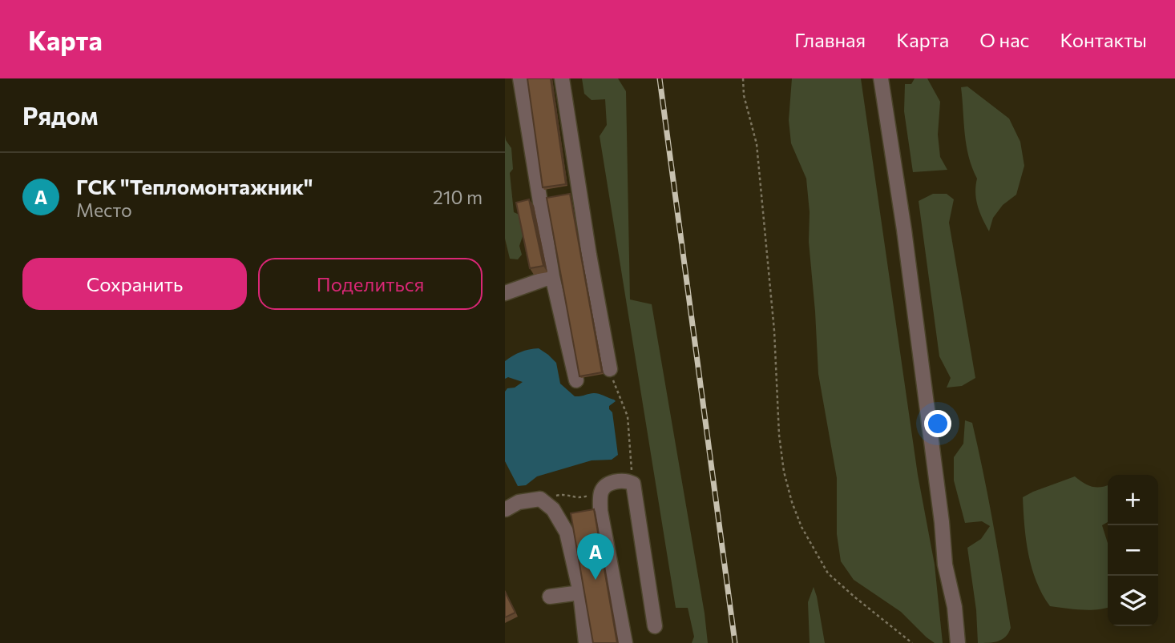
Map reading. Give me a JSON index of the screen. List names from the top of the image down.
{
  "page": {
    "header": "Карта",
    "nav": [
      "Главная",
      "Карта",
      "О нас",
      "Контакты"
    ],
    "heading": "Рядом",
    "list": [
      {
        "mark": "A",
        "name": "ГСК \"Тепломонтажник\"",
        "note": "Место",
        "value": "210 m"
      }
    ],
    "buttons": ["Сохранить", "Поделиться"],
    "map_buttons": ["+", "−"],
    "pins": "A"
  }
}
